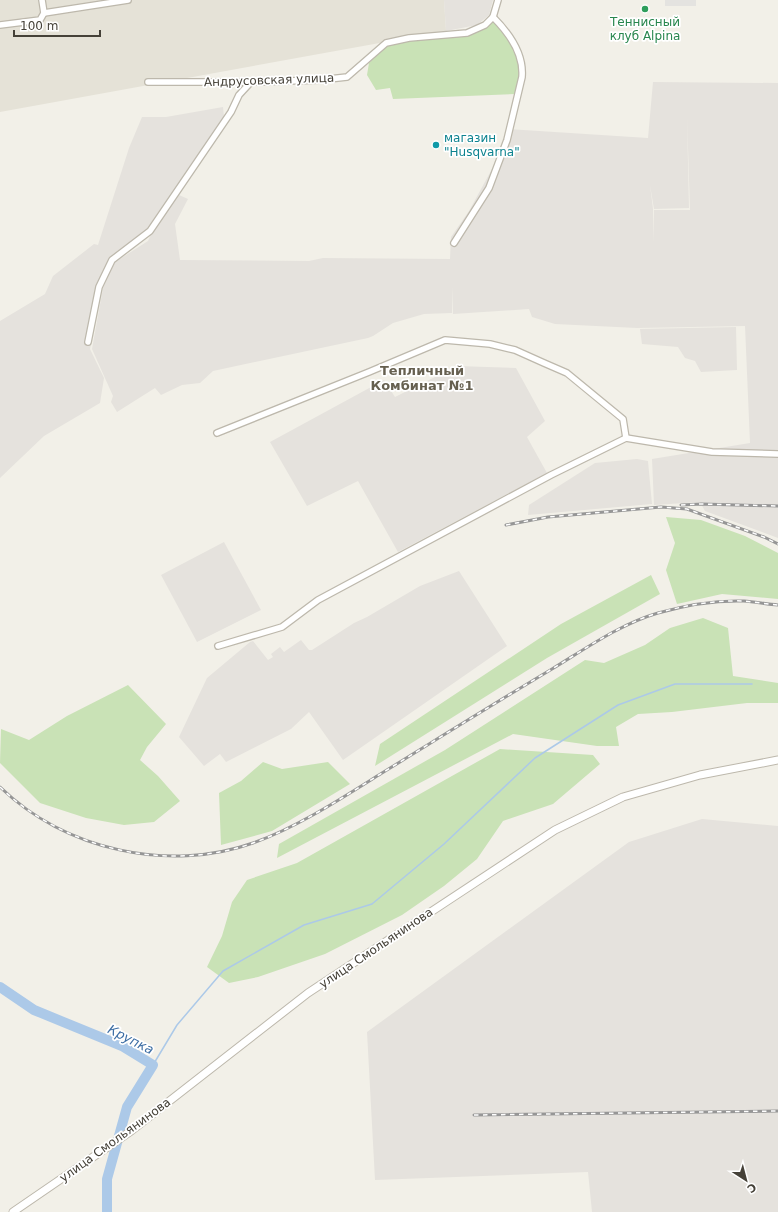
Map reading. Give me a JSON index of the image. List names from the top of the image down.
{
  "streets": {
    "street": ["Андрусовская улица", "улица Смольянинова"]
  },
  "districts": ["Тепличный Комбинат №1"],
  "water": ["Крупка"],
  "places": ["Теннисный клуб Alpina", "магазин \"Husqvarna\""],
  "scale_bar": "100 m",
  "north": "bottom right"
}
